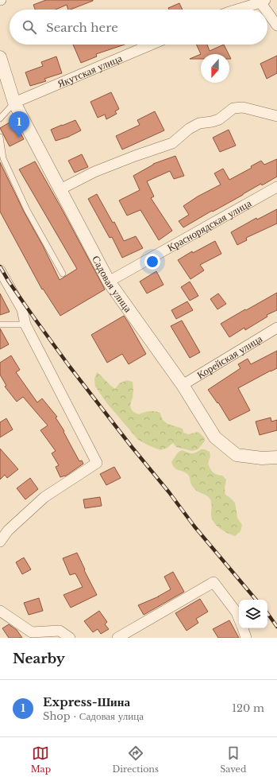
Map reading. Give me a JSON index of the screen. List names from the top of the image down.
{
  "streets": {
    "street": [
      "Якутская улица",
      "Краснорядская улица",
      "Садовая улица",
      "Корейская улица"
    ]
  },
  "crossings": [
    ["Якутская улица", "Садовая улица"],
    ["Краснорядская улица", "Садовая улица"],
    ["Садовая улица", "Корейская улица"]
  ],
  "north": "bottom",
  "page": {
    "search": "Search here",
    "pins": "1",
    "heading": "Nearby",
    "list": [
      {
        "mark": "1",
        "name": "Express-Шина",
        "note": "Shop · Садовая улица",
        "value": "120 m"
      }
    ],
    "nav": ["Map", "Directions", "Saved"]
  }
}
